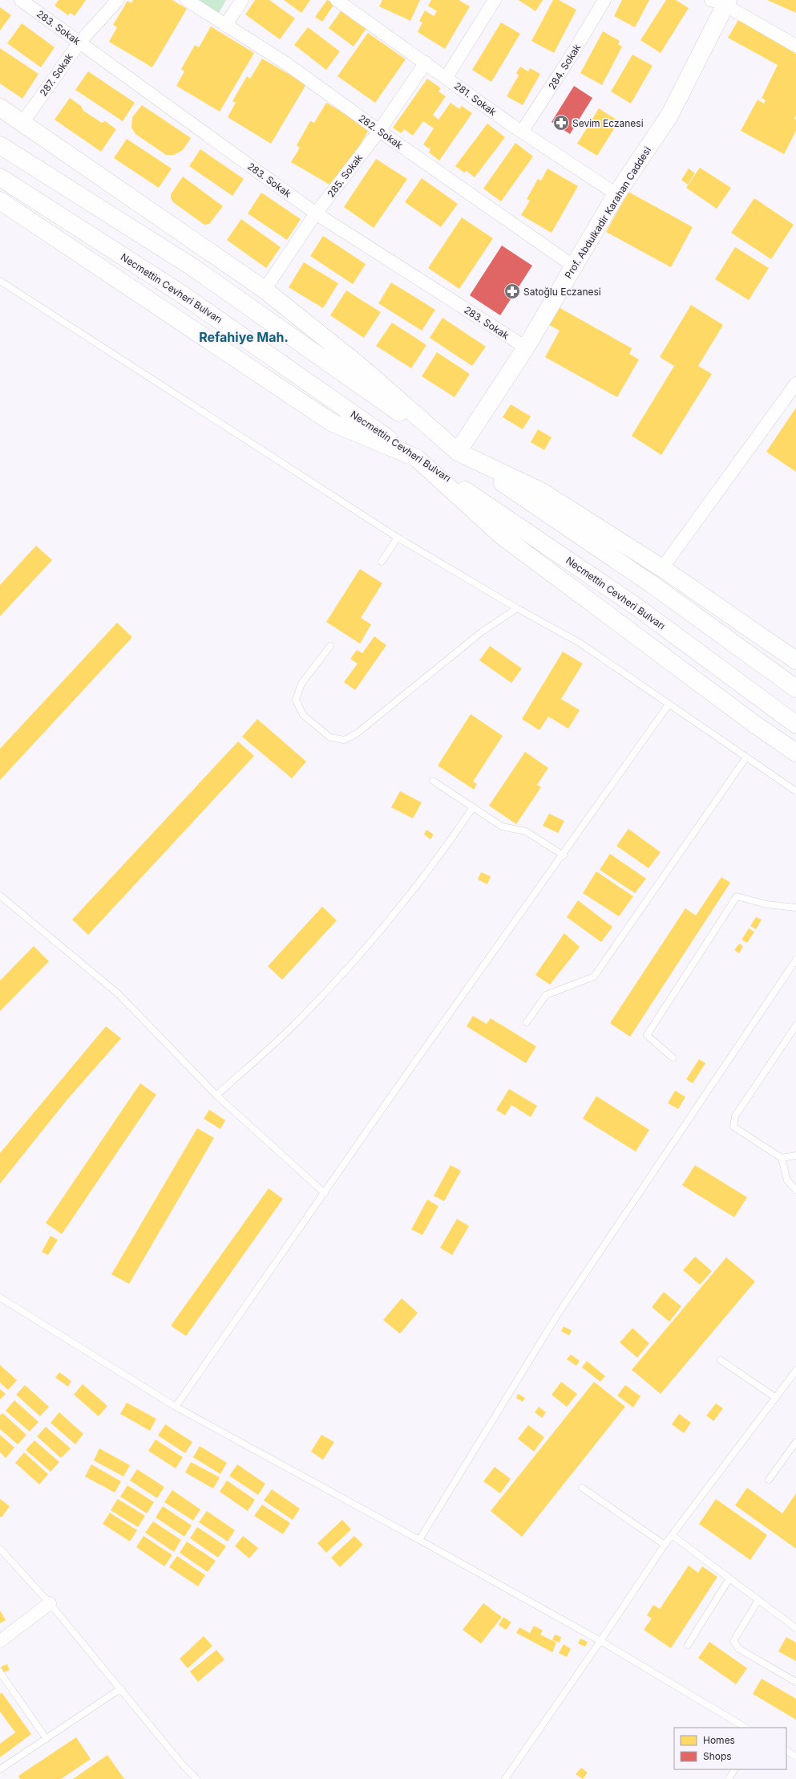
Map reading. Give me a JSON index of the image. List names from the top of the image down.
{
  "streets": {
    "main road": ["Prof. Abdulkadir Karahan Caddesi", "Necmettin Cevheri Bulvarı"],
    "street": [
      "283. Sokak",
      "284. Sokak",
      "287. Sokak",
      "281. Sokak",
      "282. Sokak",
      "285. Sokak"
    ]
  },
  "crossings": [
    ["283. Sokak", "287. Sokak"],
    ["283. Sokak", "285. Sokak"],
    ["283. Sokak", "Prof. Abdulkadir Karahan Caddesi"],
    ["284. Sokak", "281. Sokak"],
    ["281. Sokak", "285. Sokak"],
    ["281. Sokak", "Prof. Abdulkadir Karahan Caddesi"],
    ["282. Sokak", "285. Sokak"],
    ["282. Sokak", "Prof. Abdulkadir Karahan Caddesi"]
  ],
  "districts": ["Refahiye Mah."],
  "places": {
    "pharmacy": ["Sevim Eczanesi", "Satoğlu Eczanesi"]
  },
  "legend": ["Homes", "Shops"]
}
